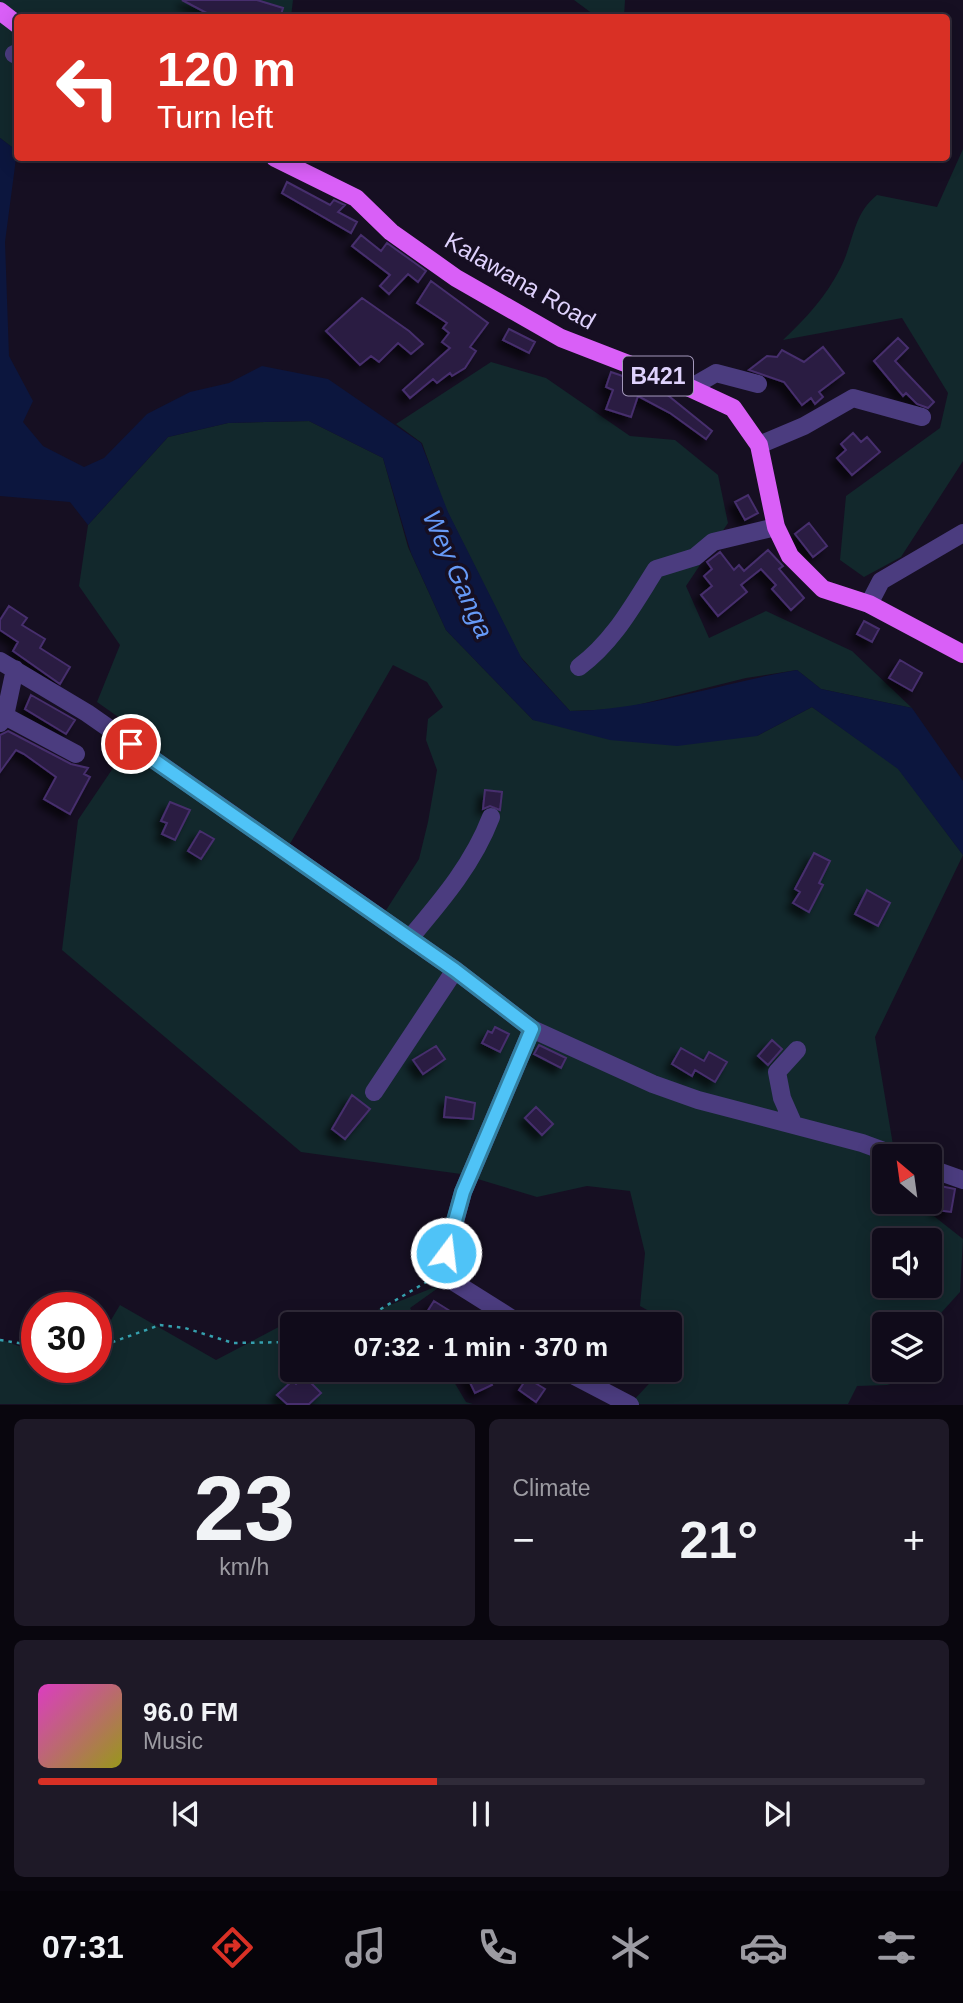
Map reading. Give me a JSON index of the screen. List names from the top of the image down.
{
  "streets": {
    "main road": ["Kalawana Road", "B421"]
  },
  "water": ["Wey Ganga"],
  "north": "top left",
  "page": {
    "turn": ["120 m", "Turn left"],
    "limit": "30",
    "trip": "07:32 · 1 min · 370 m",
    "tile": [
      ["23", "km/h"],
      "Climate"
    ],
    "heat": ["−", "21°", "+"],
    "song": ["96.0 FM", "Music"],
    "tabs": "07:31"
  }
}
